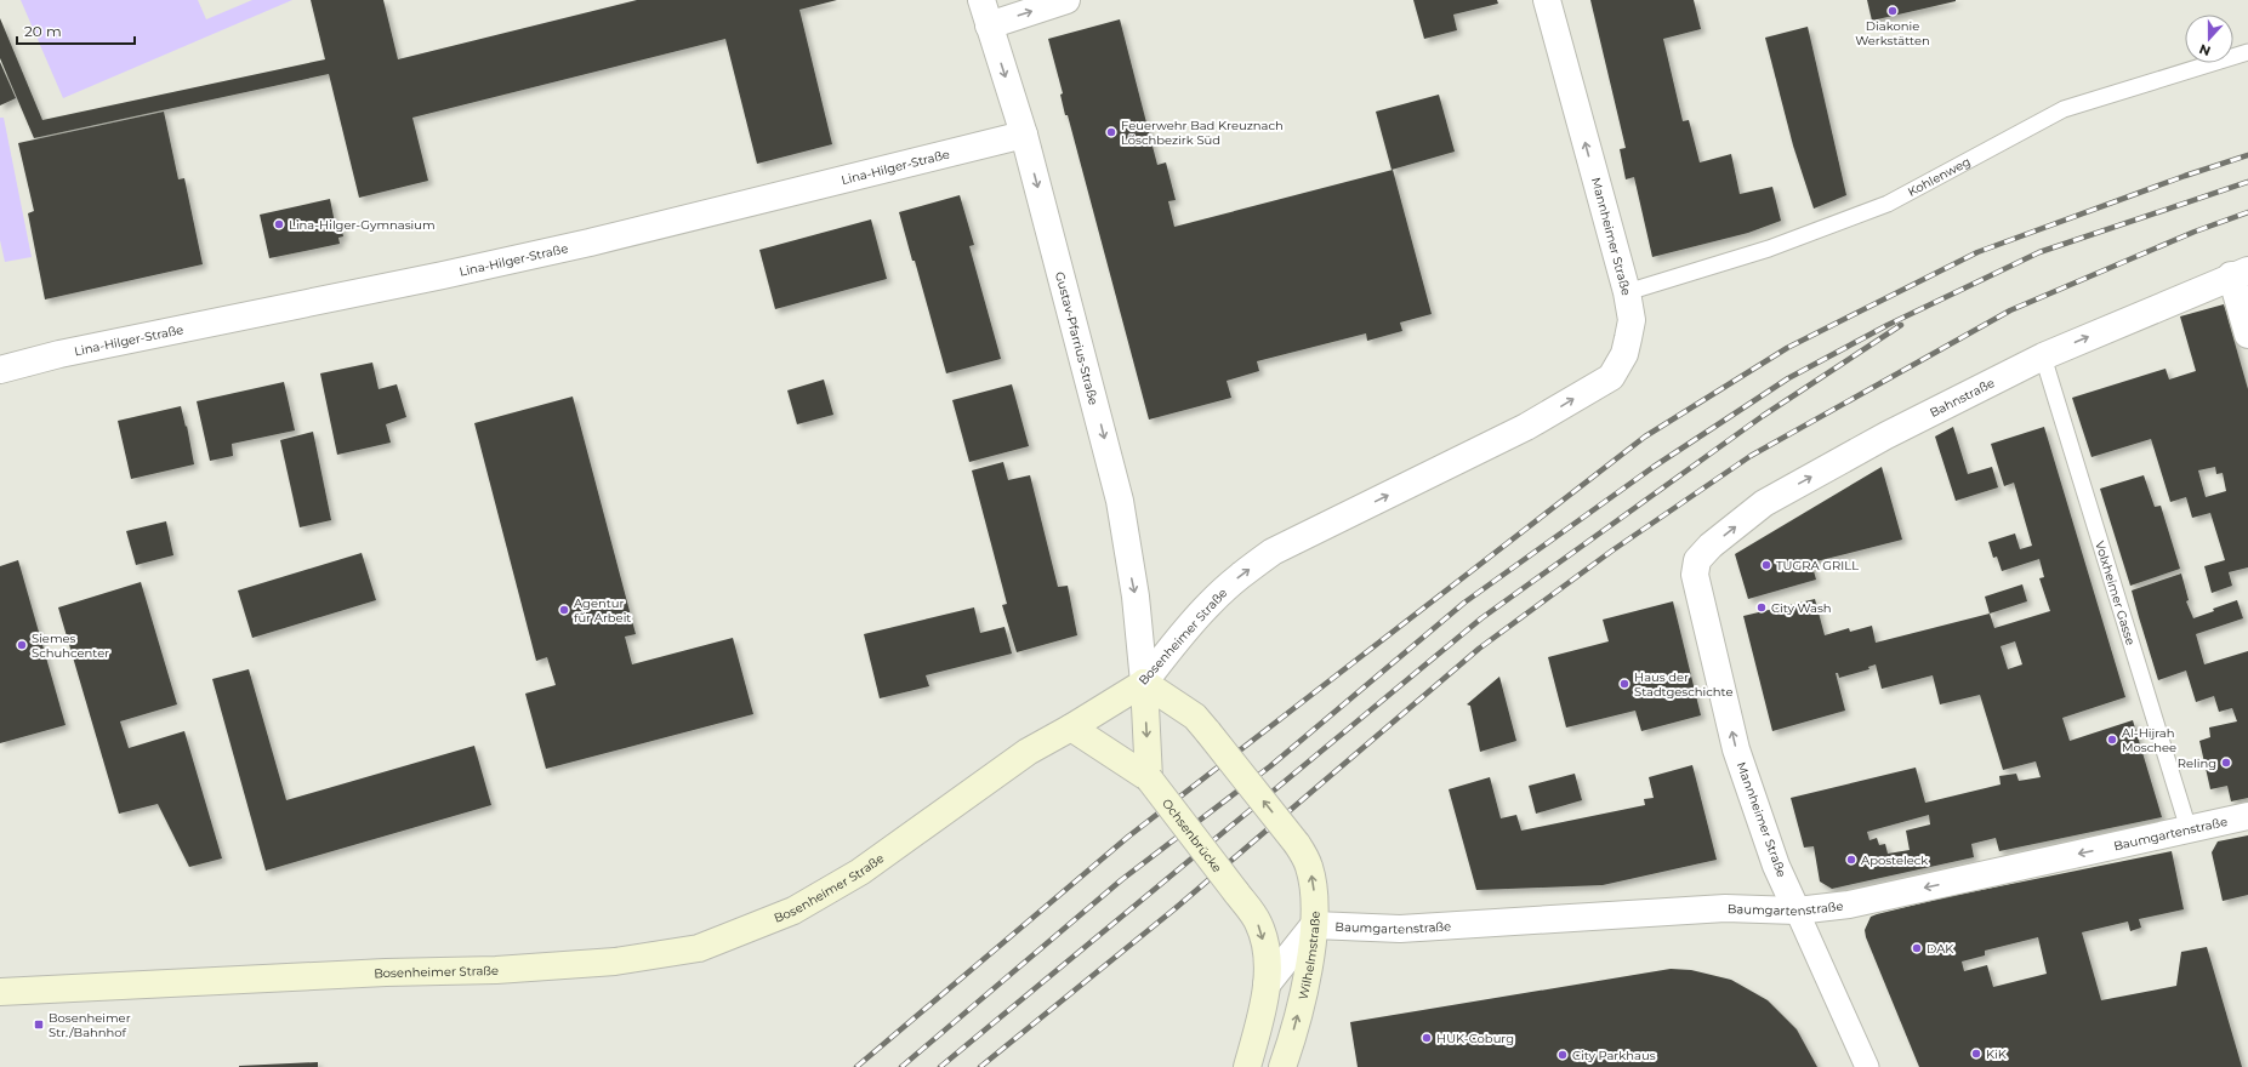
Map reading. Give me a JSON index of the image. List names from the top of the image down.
{
  "streets": {
    "main road": ["Bosenheimer Straße", "Ochsenbrücke", "Wilhelmstraße"],
    "street": [
      "Lina-Hilger-Straße",
      "Mannheimer Straße",
      "Gustav-Pfarrius-Straße",
      "Bahnstraße",
      "Baumgartenstraße"
    ],
    "lane": ["Kohlenweg", "Volxheimer Gasse"]
  },
  "crossings": [
    ["Lina-Hilger-Straße", "Gustav-Pfarrius-Straße"],
    ["Kohlenweg", "Mannheimer Straße"],
    ["Mannheimer Straße", "Bahnstraße"],
    ["Mannheimer Straße", "Bosenheimer Straße"],
    ["Mannheimer Straße", "Baumgartenstraße"],
    ["Gustav-Pfarrius-Straße", "Bosenheimer Straße"],
    ["Gustav-Pfarrius-Straße", "Wilhelmstraße"],
    ["Bahnstraße", "Volxheimer Gasse"],
    ["Volxheimer Gasse", "Baumgartenstraße"],
    ["Bosenheimer Straße", "Wilhelmstraße"],
    ["Baumgartenstraße", "Wilhelmstraße"]
  ],
  "one_way": [
    "Mannheimer Straße",
    "Gustav-Pfarrius-Straße",
    "Bahnstraße",
    "Baumgartenstraße",
    "Ochsenbrücke",
    "Wilhelmstraße"
  ],
  "places": {
    "other": [
      "Diakonie Werkstätten",
      "Feuerwehr Bad Kreuznach Löschbezirk Süd",
      "Lina-Hilger-Gymnasium",
      "TUGRA GRILL",
      "City Wash",
      "Agentur für Arbeit",
      "Siemes Schuhcenter",
      "Haus der Stadtgeschichte",
      "Al-Hijrah Moschee",
      "Reling",
      "Aposteleck",
      "DAK",
      "HUK-Coburg",
      "KiK",
      "City Parkhaus"
    ],
    "transit": ["Bosenheimer Str./Bahnhof"]
  },
  "scale_bar": "20 m",
  "north": "bottom"
}
